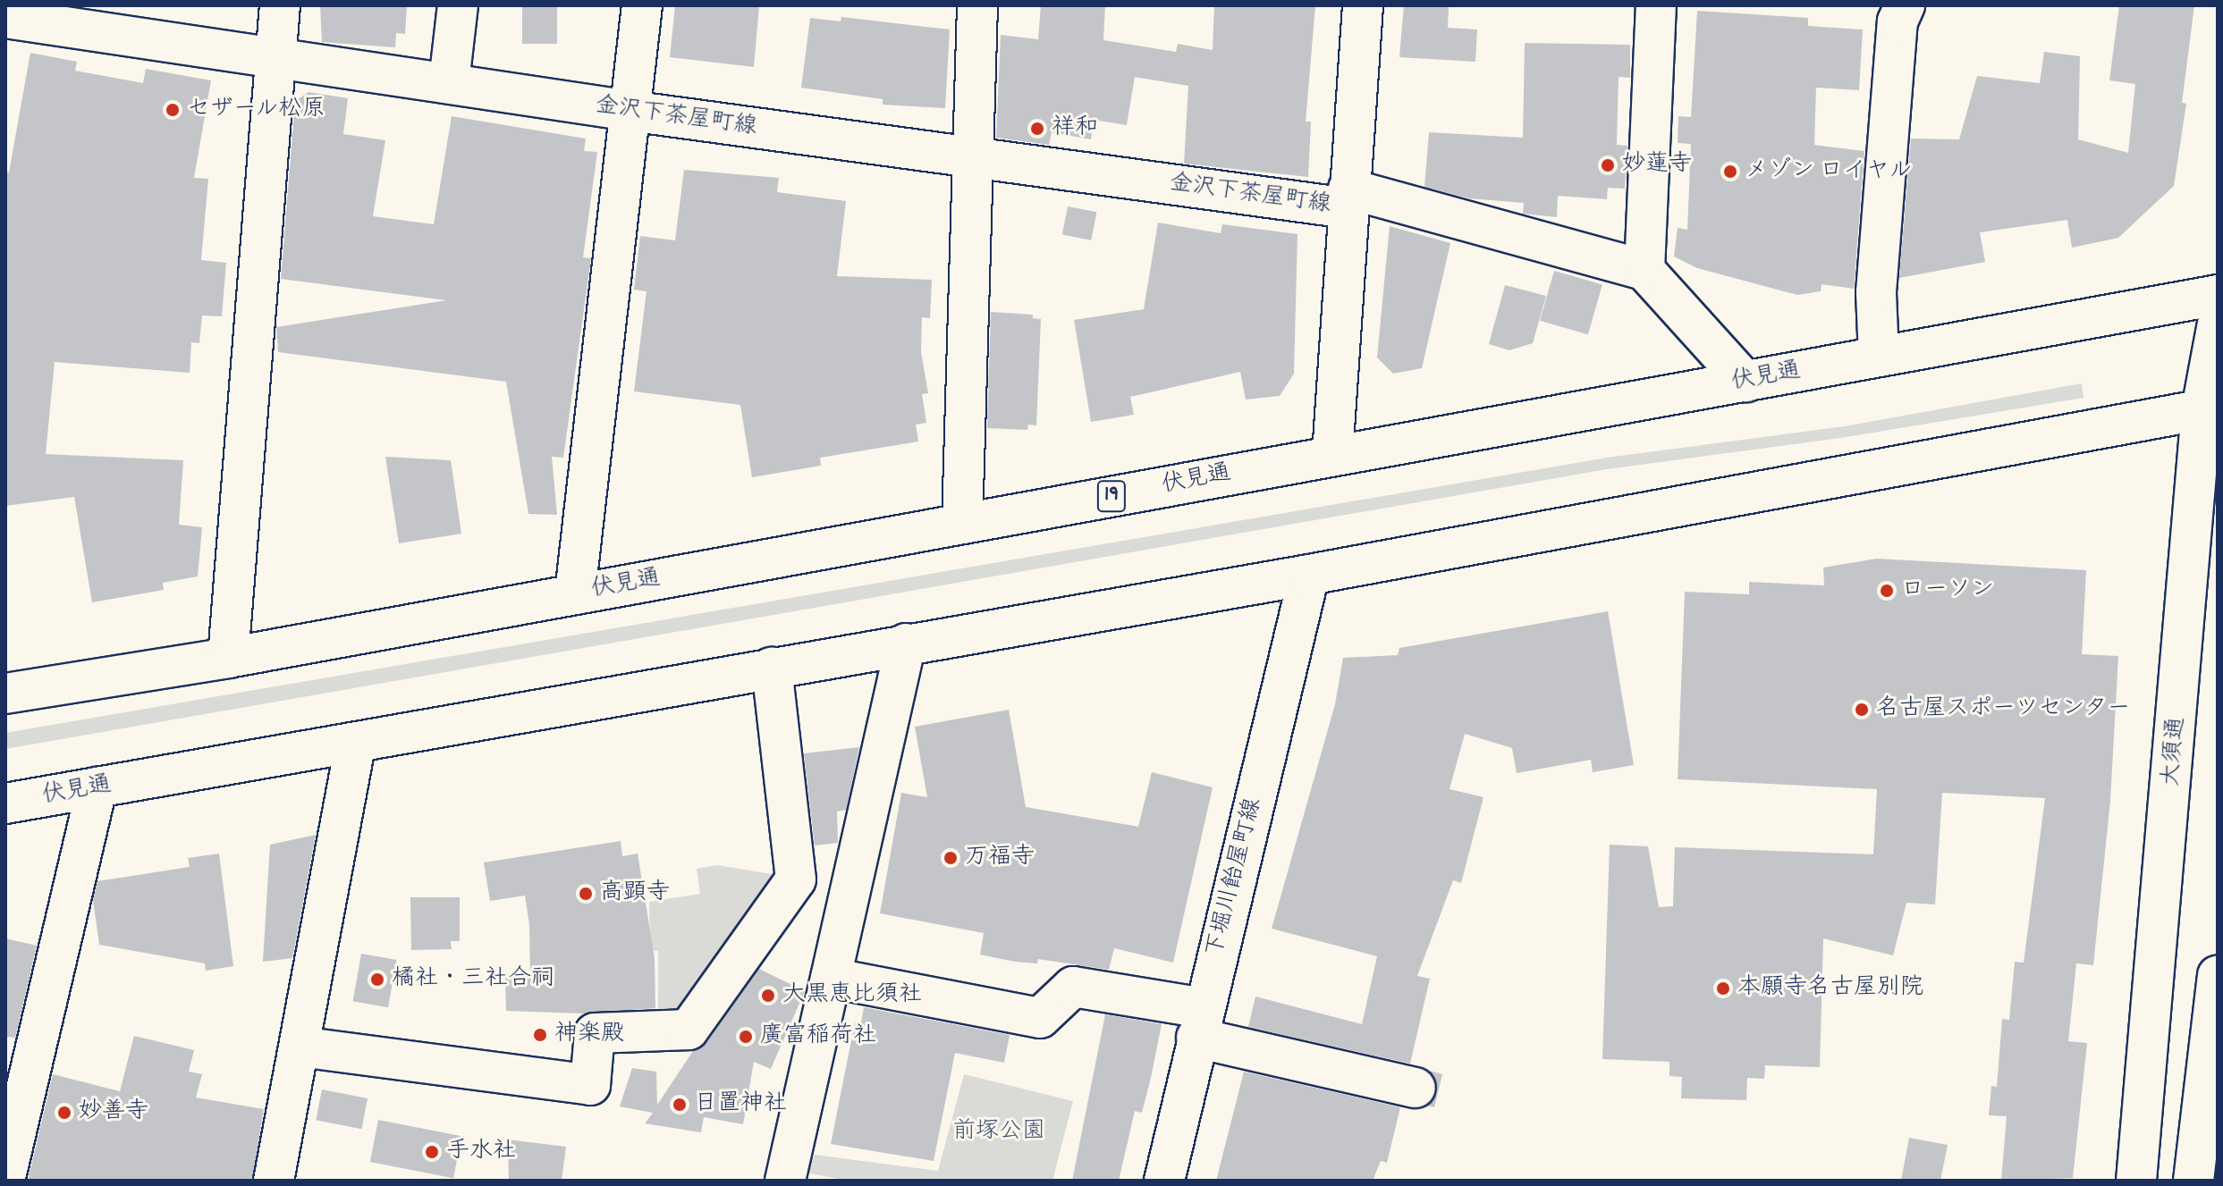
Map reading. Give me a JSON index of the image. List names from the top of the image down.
{
  "streets": {
    "main road": [
      "金沢下茶屋町線",
      "伏見通",
      "19",
      "大須通",
      "下堀川飴屋町線"
    ]
  },
  "crossings": [
    ["伏見通", "大須通"],
    ["伏見通", "下堀川飴屋町線"]
  ],
  "parks": ["前塚公園"],
  "places": [
    "セザール松原",
    "祥和",
    "妙蓮寺",
    "メゾン ロイヤル",
    "ローソン",
    "名古屋スポーツセンター",
    "万福寺",
    "高顕寺",
    "橘社・三社合祠",
    "本願寺名古屋別院",
    "大黒恵比須社",
    "神楽殿",
    "廣富稲荷社",
    "日置神社",
    "妙善寺",
    "手水社"
  ]
}
